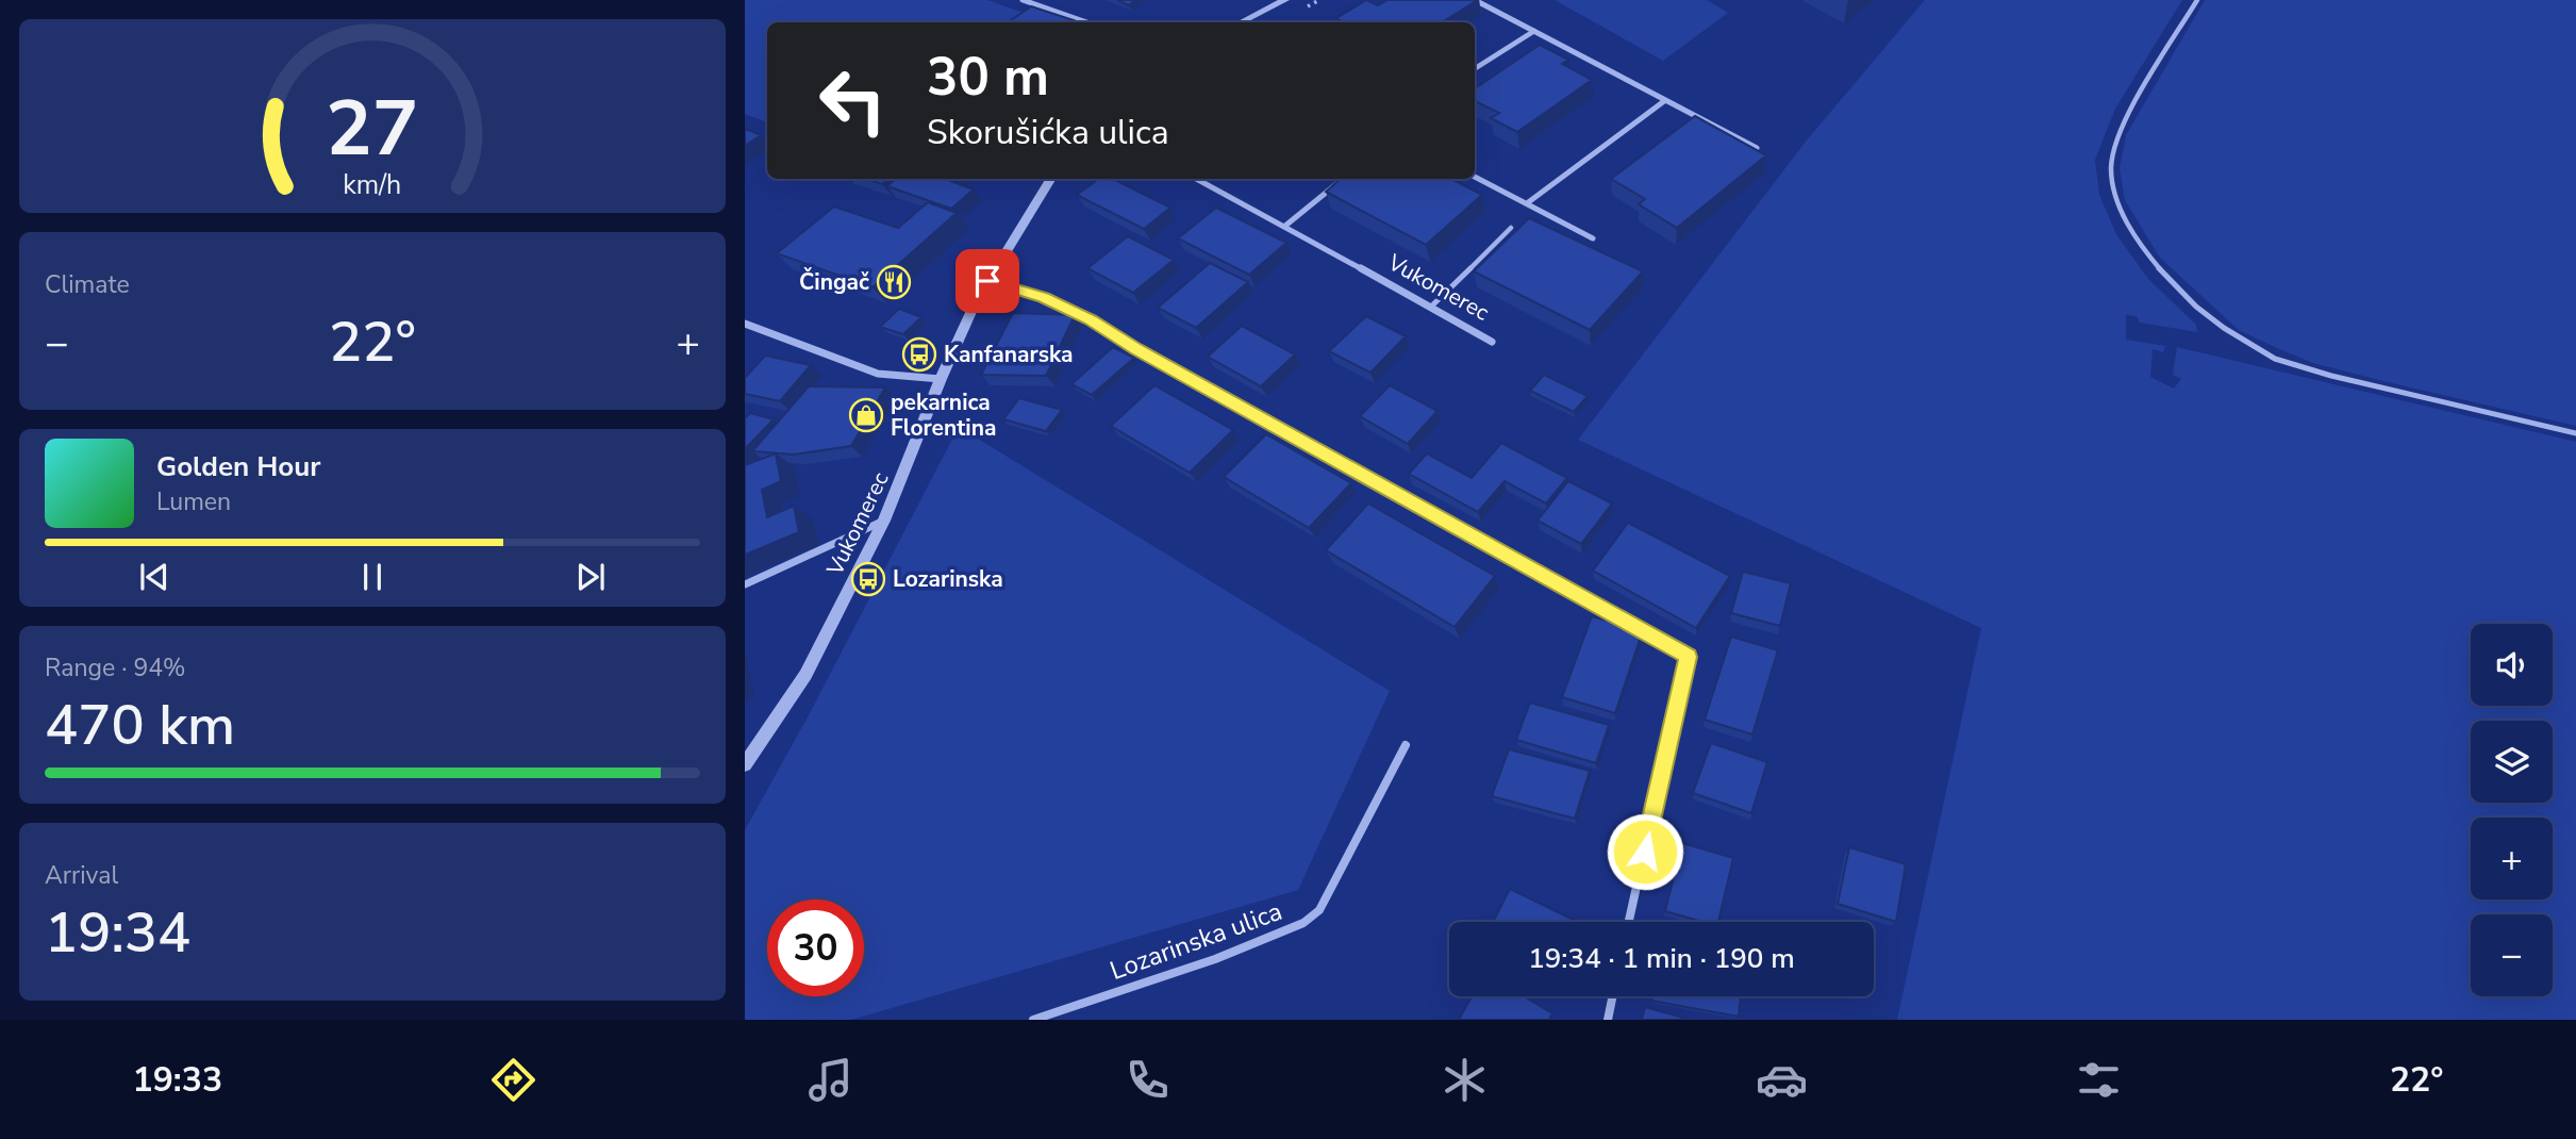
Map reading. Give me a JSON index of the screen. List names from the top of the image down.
{
  "streets": {
    "street": ["Vukomerec", "Lozarinska ulica"]
  },
  "places": {
    "restaurant": ["Čingač"],
    "bus stop": ["Kanfanarska", "Lozarinska"],
    "shop": ["pekarnica Florentina"]
  },
  "page": {
    "turn": ["30 m", "Skorušićka ulica"],
    "tile": [
      "Climate",
      ["Range · 94%", "470 km"],
      ["Arrival", "19:34"]
    ],
    "heat": ["−", "22°", "+"],
    "song": ["Golden Hour", "Lumen"],
    "map_buttons": ["+", "−"],
    "limit": "30",
    "trip": "19:34 · 1 min · 190 m",
    "tabs": ["19:33", "22°"],
    "gauge": ["27", "km/h"]
  }
}
